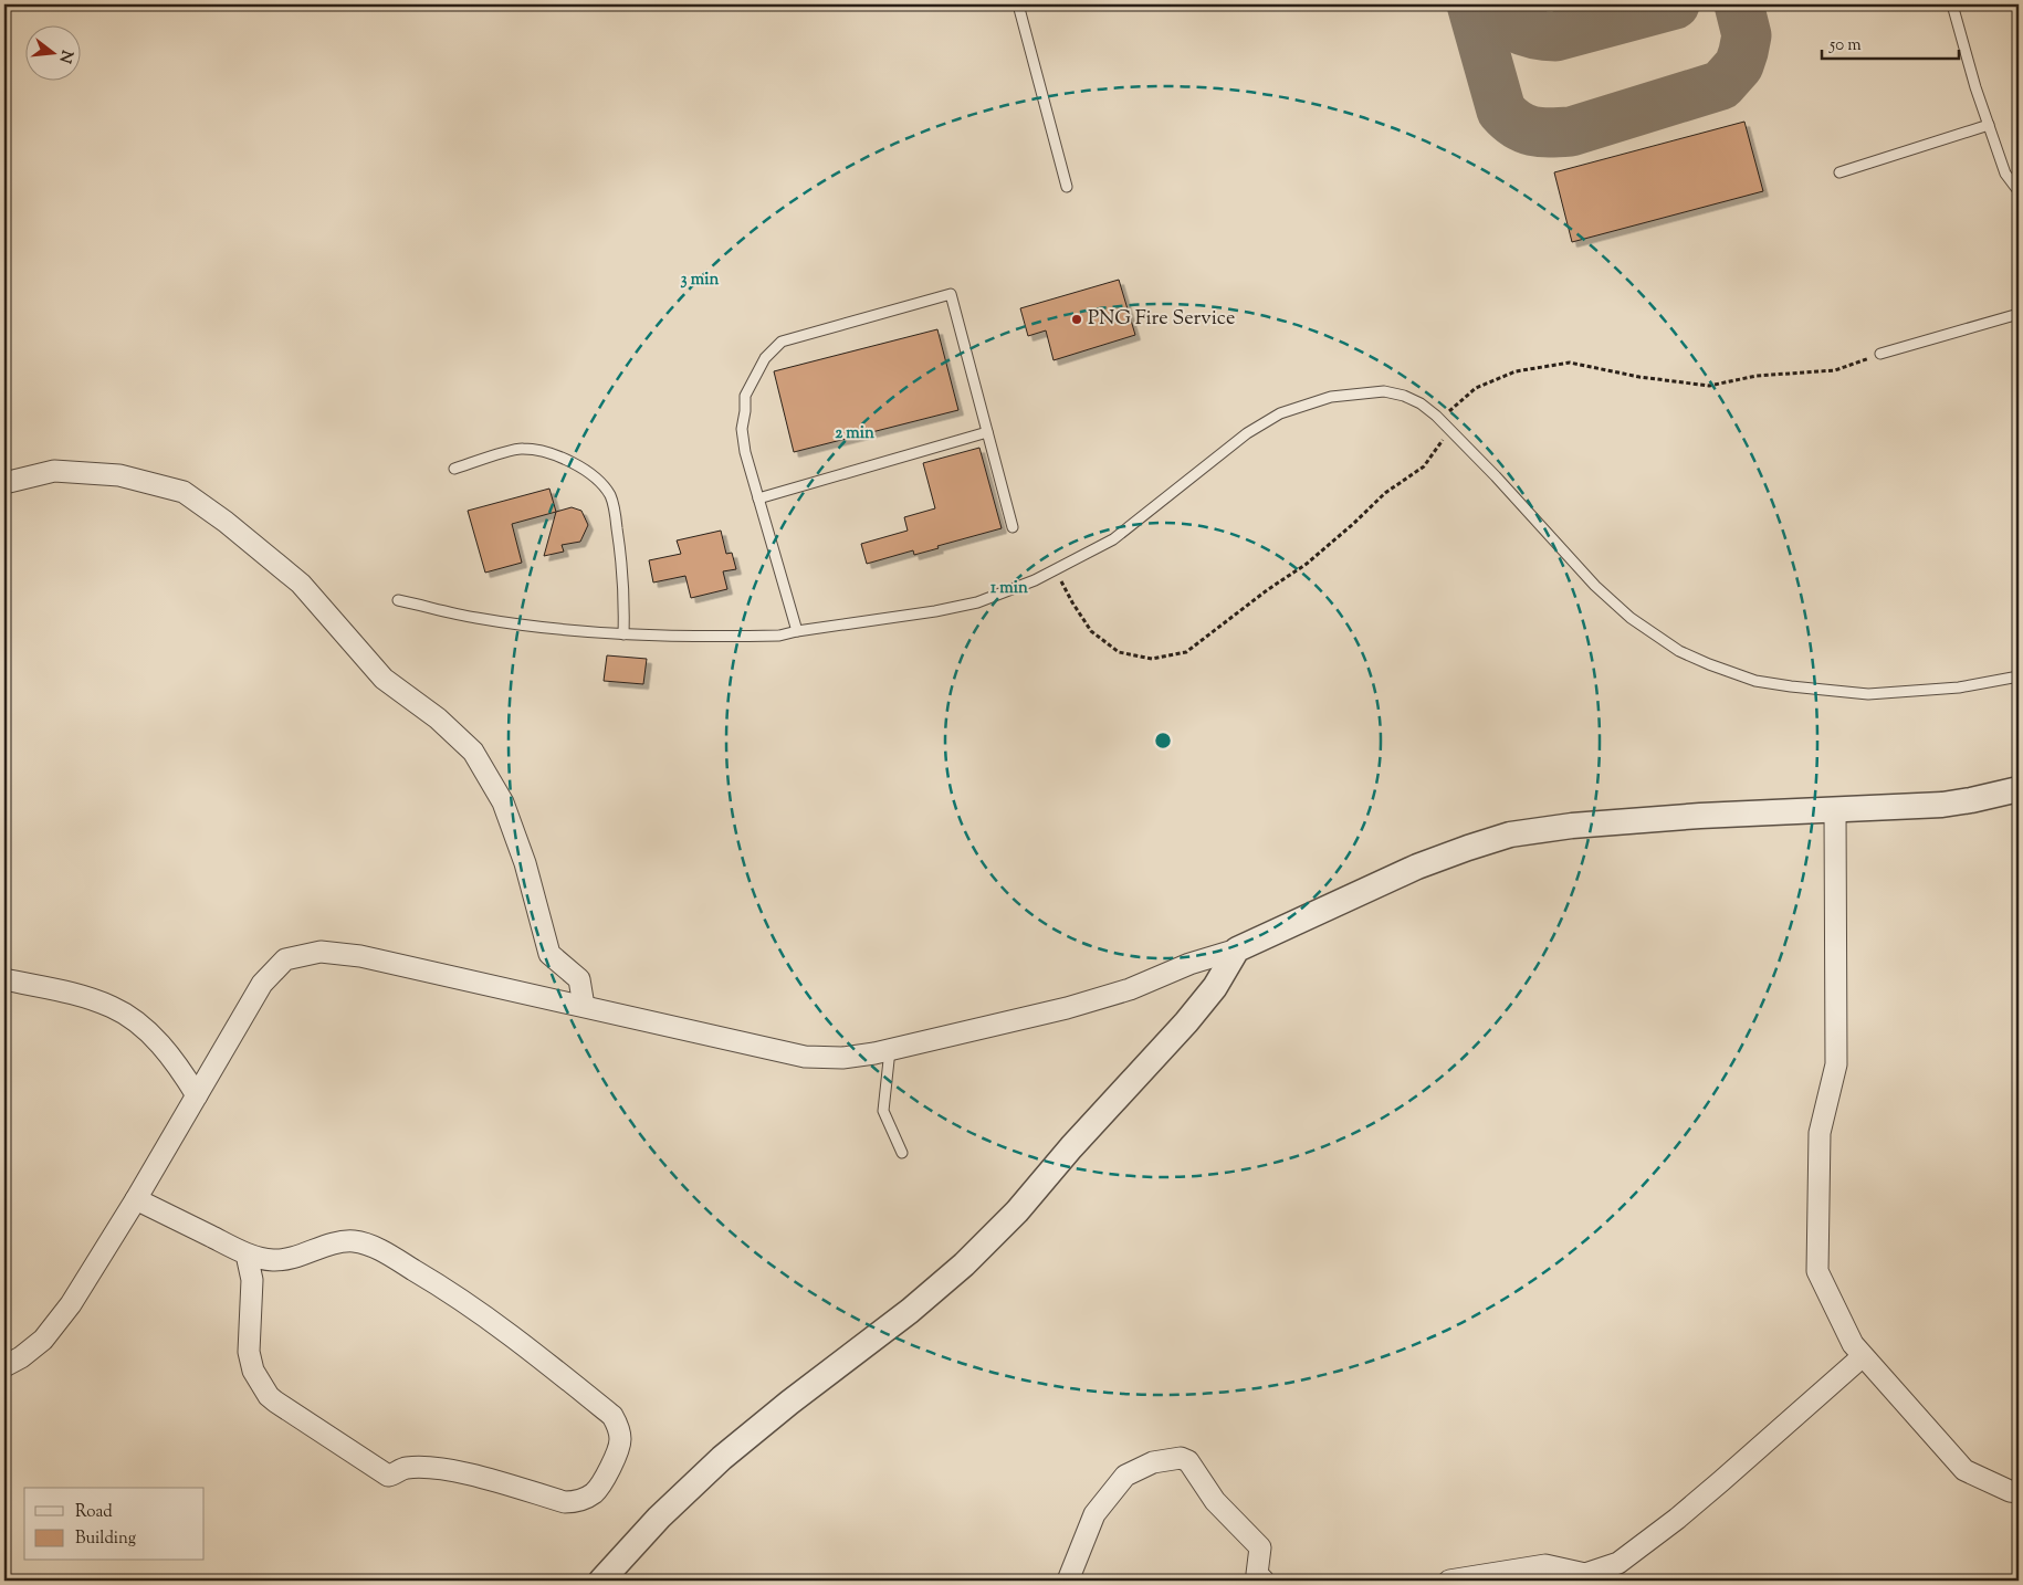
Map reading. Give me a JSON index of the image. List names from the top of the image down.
{
  "places": ["PNG Fire Service"],
  "legend": ["Road", "Building"],
  "scale_bar": "50 m",
  "north": "right",
  "rings": ["3 min", "2 min", "1 min"]
}
